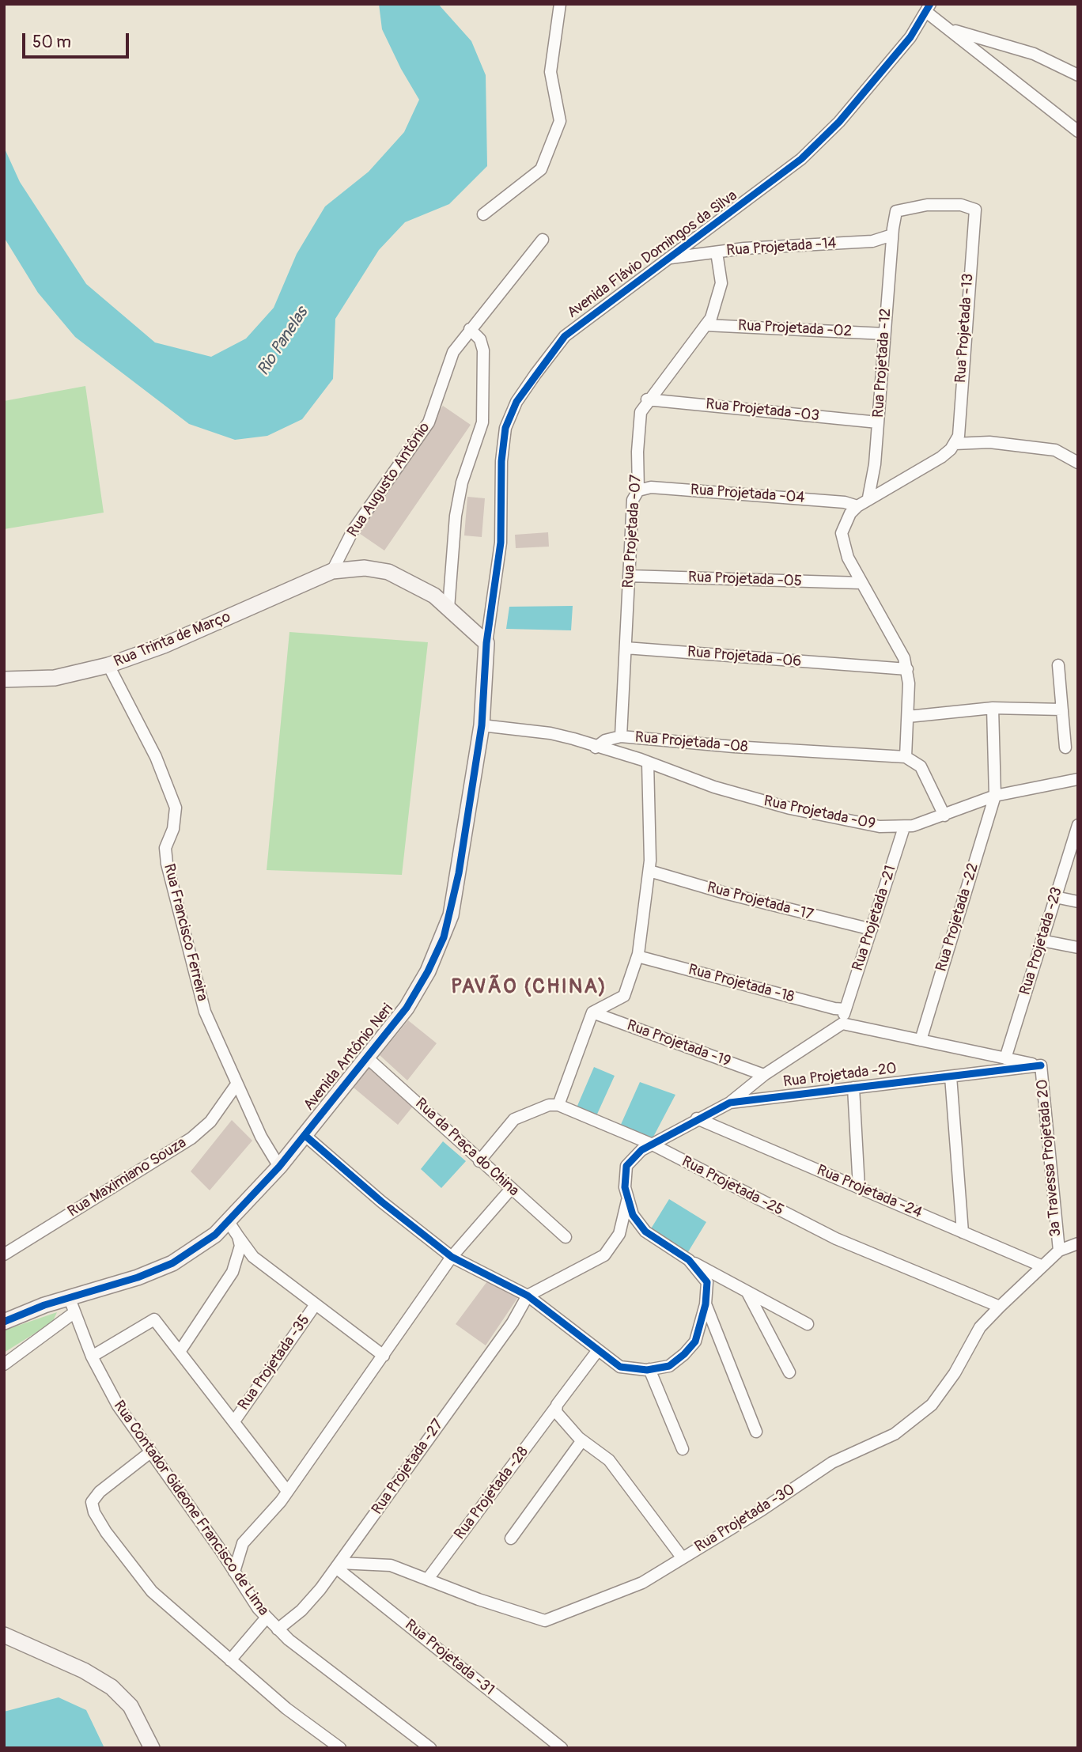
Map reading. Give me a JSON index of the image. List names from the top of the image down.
{
  "streets": {
    "street": [
      "Rua Projetada -14",
      "Avenida Flávio Domingos da Silva",
      "Rua Projetada -13",
      "Rua Projetada -02",
      "Rua Projetada -12",
      "Rua Projetada -03",
      "Rua Augusto Antônio",
      "Rua Projetada -04",
      "Rua Projetada -07",
      "Rua Projetada -05",
      "Rua Trinta de Março",
      "Rua Projetada -06",
      "Rua Projetada -08",
      "Rua Projetada -09",
      "Rua Projetada -17",
      "Rua Projetada -22",
      "Rua Projetada -21",
      "Rua Francisco Ferreira",
      "Rua Projetada -23",
      "Rua Projetada -18",
      "Rua Projetada -19",
      "Avenida Antônio Neri",
      "Rua Projetada -20",
      "Rua da Praça do China",
      "3ª Travessa Projetada 20",
      "Rua Maximiano Souza",
      "Rua Projetada -25",
      "Rua Projetada -24",
      "Rua Projetada -35",
      "Rua Projetada -27",
      "Rua Projetada -28",
      "Rua Contador Gideone Francisco de Lima",
      "Rua Projetada -30",
      "Rua Projetada -31"
    ]
  },
  "crossings": [
    ["Rua Projetada -14", "Avenida Flávio Domingos da Silva"],
    ["Rua Projetada -14", "Rua Projetada -13"],
    ["Rua Projetada -14", "Rua Projetada -12"],
    ["Rua Projetada -14", "Rua Projetada -07"],
    ["Avenida Flávio Domingos da Silva", "Avenida Antônio Neri"],
    ["Rua Projetada -13", "Rua Projetada -12"],
    ["Rua Projetada -02", "Rua Projetada -12"],
    ["Rua Projetada -02", "Rua Projetada -07"],
    ["Rua Projetada -12", "Rua Projetada -03"],
    ["Rua Projetada -03", "Rua Projetada -07"],
    ["Rua Augusto Antônio", "Rua Trinta de Março"],
    ["Rua Projetada -04", "Rua Projetada -07"],
    ["Rua Projetada -07", "Rua Projetada -05"],
    ["Rua Projetada -07", "Rua Projetada -06"],
    ["Rua Projetada -07", "Rua Projetada -08"],
    ["Rua Trinta de Março", "Rua Francisco Ferreira"],
    ["Rua Projetada -08", "Rua Projetada -09"],
    ["Rua Projetada -09", "Rua Projetada -22"],
    ["Rua Projetada -09", "Rua Projetada -21"],
    ["Rua Projetada -17", "Rua Projetada -21"],
    ["Rua Projetada -21", "Rua Projetada -18"],
    ["Rua Projetada -21", "Rua Projetada -20"],
    ["Rua Francisco Ferreira", "Avenida Antônio Neri"],
    ["Rua Francisco Ferreira", "Rua Maximiano Souza"],
    ["Rua Projetada -19", "Rua Projetada -20"],
    ["Avenida Antônio Neri", "Rua da Praça do China"],
    ["Avenida Antônio Neri", "Rua Contador Gideone Francisco de Lima"],
    ["Rua Projetada -20", "3ª Travessa Projetada 20"],
    ["Rua Projetada -20", "Rua Projetada -25"],
    ["Rua Projetada -20", "Rua Projetada -24"],
    ["3ª Travessa Projetada 20", "Rua Projetada -30"],
    ["Rua Projetada -25", "Rua Projetada -30"],
    ["Rua Projetada -24", "Rua Projetada -30"],
    ["Rua Projetada -27", "Rua Contador Gideone Francisco de Lima"],
    ["Rua Projetada -27", "Rua Projetada -30"],
    ["Rua Projetada -27", "Rua Projetada -31"],
    ["Rua Projetada -28", "Rua Projetada -30"],
    ["Rua Projetada -30", "Rua Projetada -31"]
  ],
  "districts": ["PAVÃO (CHINA)"],
  "water": ["Rio Panelas"],
  "scale_bar": "50 m"
}
